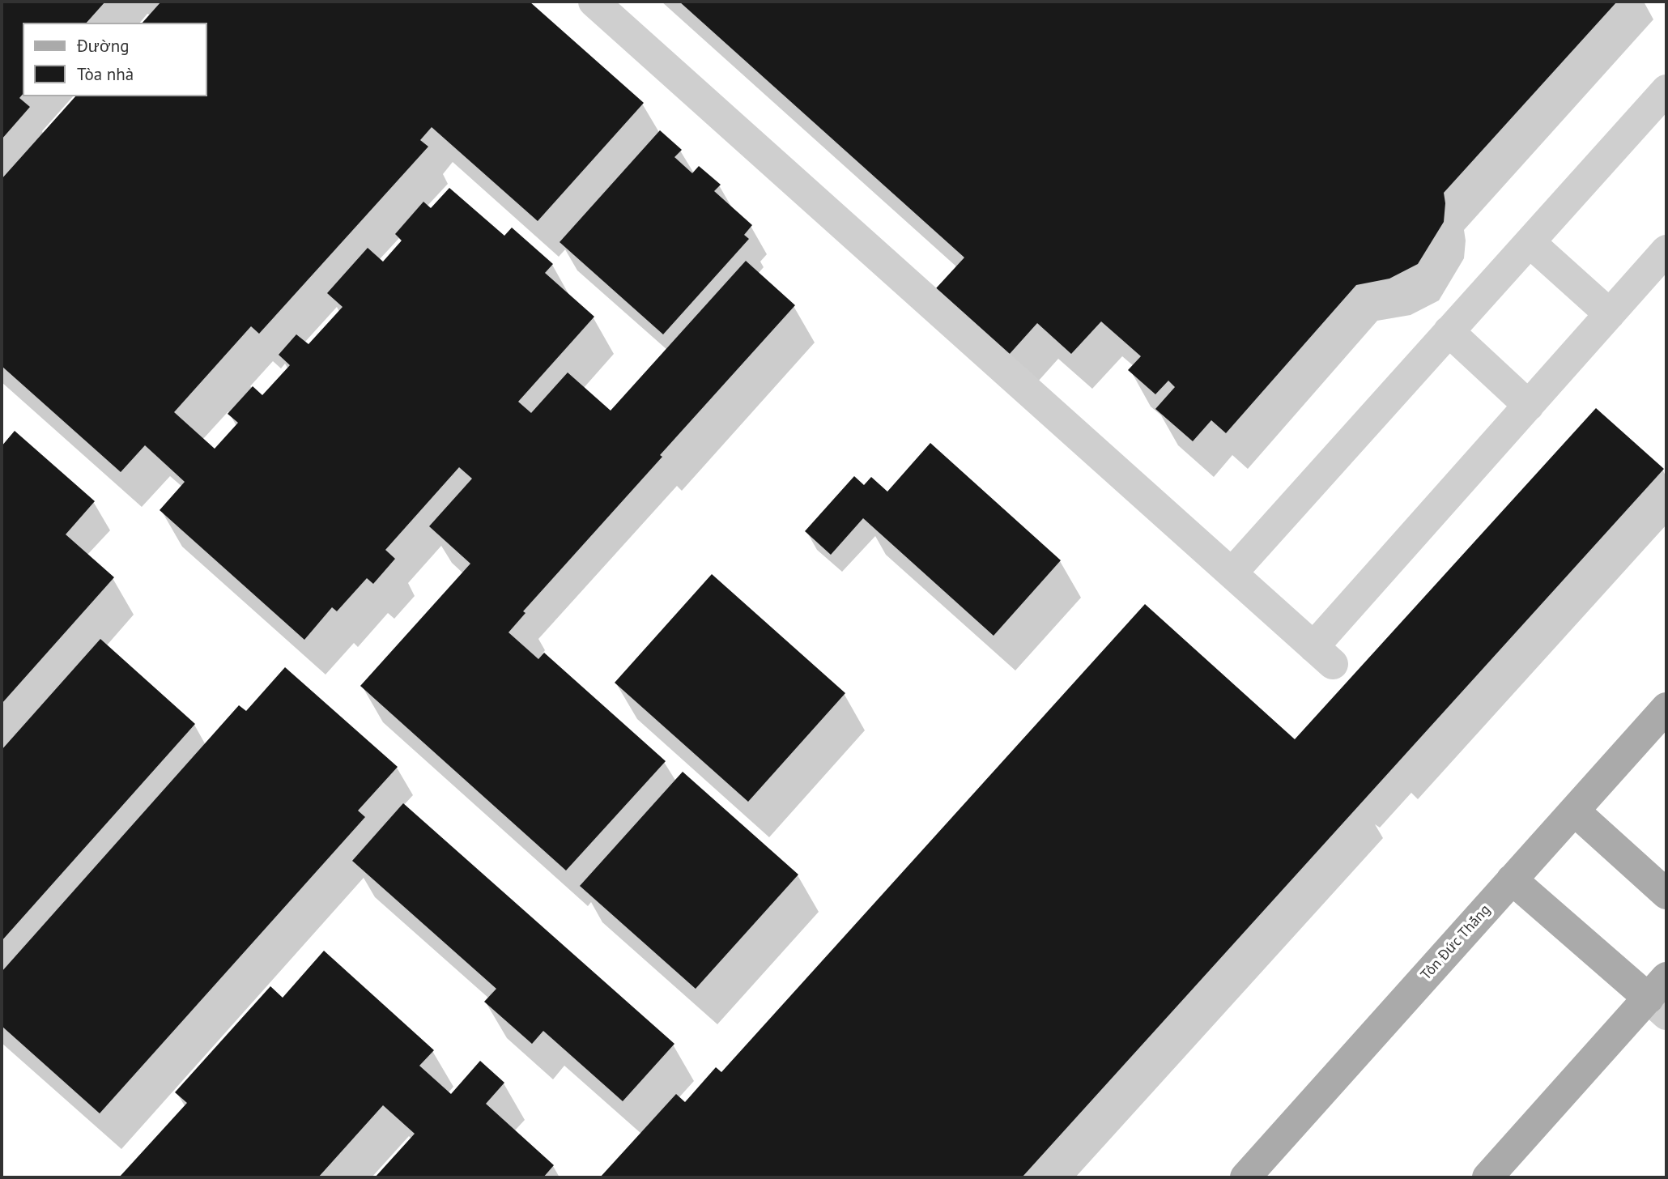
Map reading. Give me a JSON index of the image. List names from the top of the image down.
{
  "streets": {
    "main road": ["Tôn Đức Thắng"]
  },
  "legend": ["Đường", "Tòa nhà"]
}
